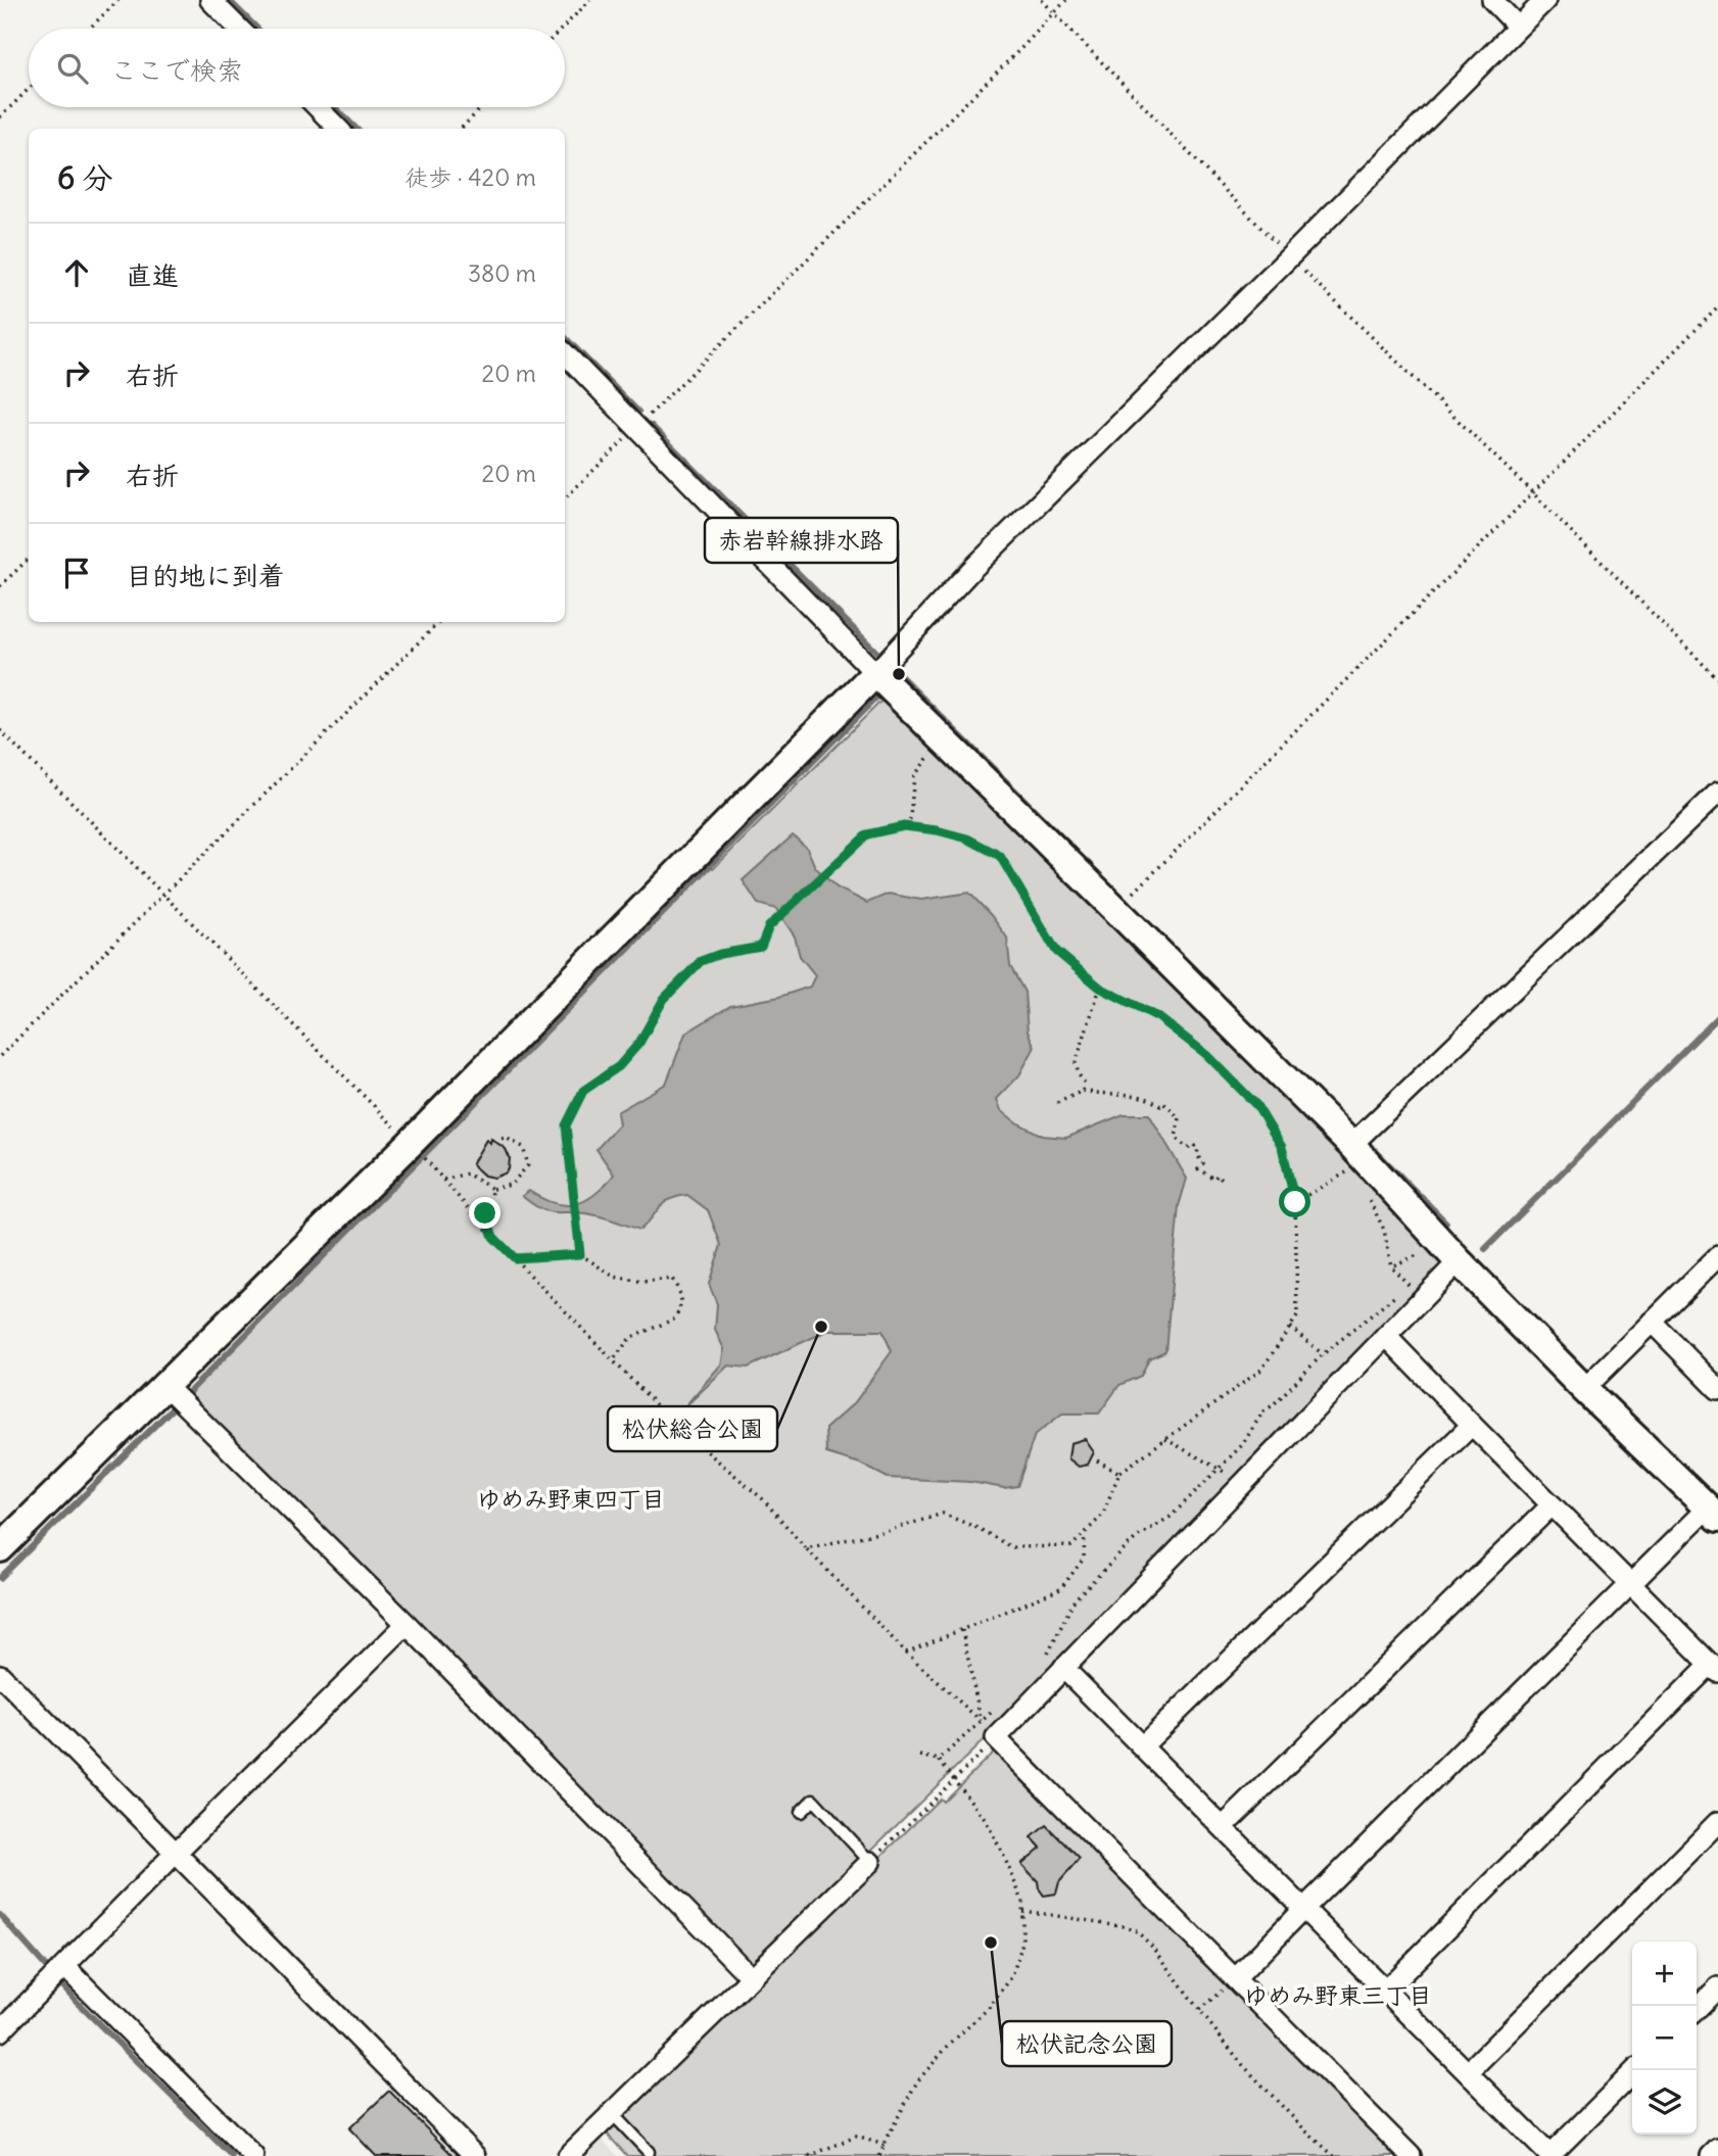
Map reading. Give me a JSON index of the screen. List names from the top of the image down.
{
  "districts": ["ゆめみ野東四丁目", "ゆめみ野東三丁目"],
  "places": ["赤岩幹線排水路", "松伏総合公園", "松伏記念公園"],
  "page": {
    "search": "ここで検索",
    "heading": ["6 分", "徒歩 · 420 m"],
    "list": [
      ["直進", "380 m"],
      ["右折", "20 m"],
      ["右折", "20 m"],
      "目的地に到着"
    ],
    "map_buttons": ["+", "−"]
  }
}
